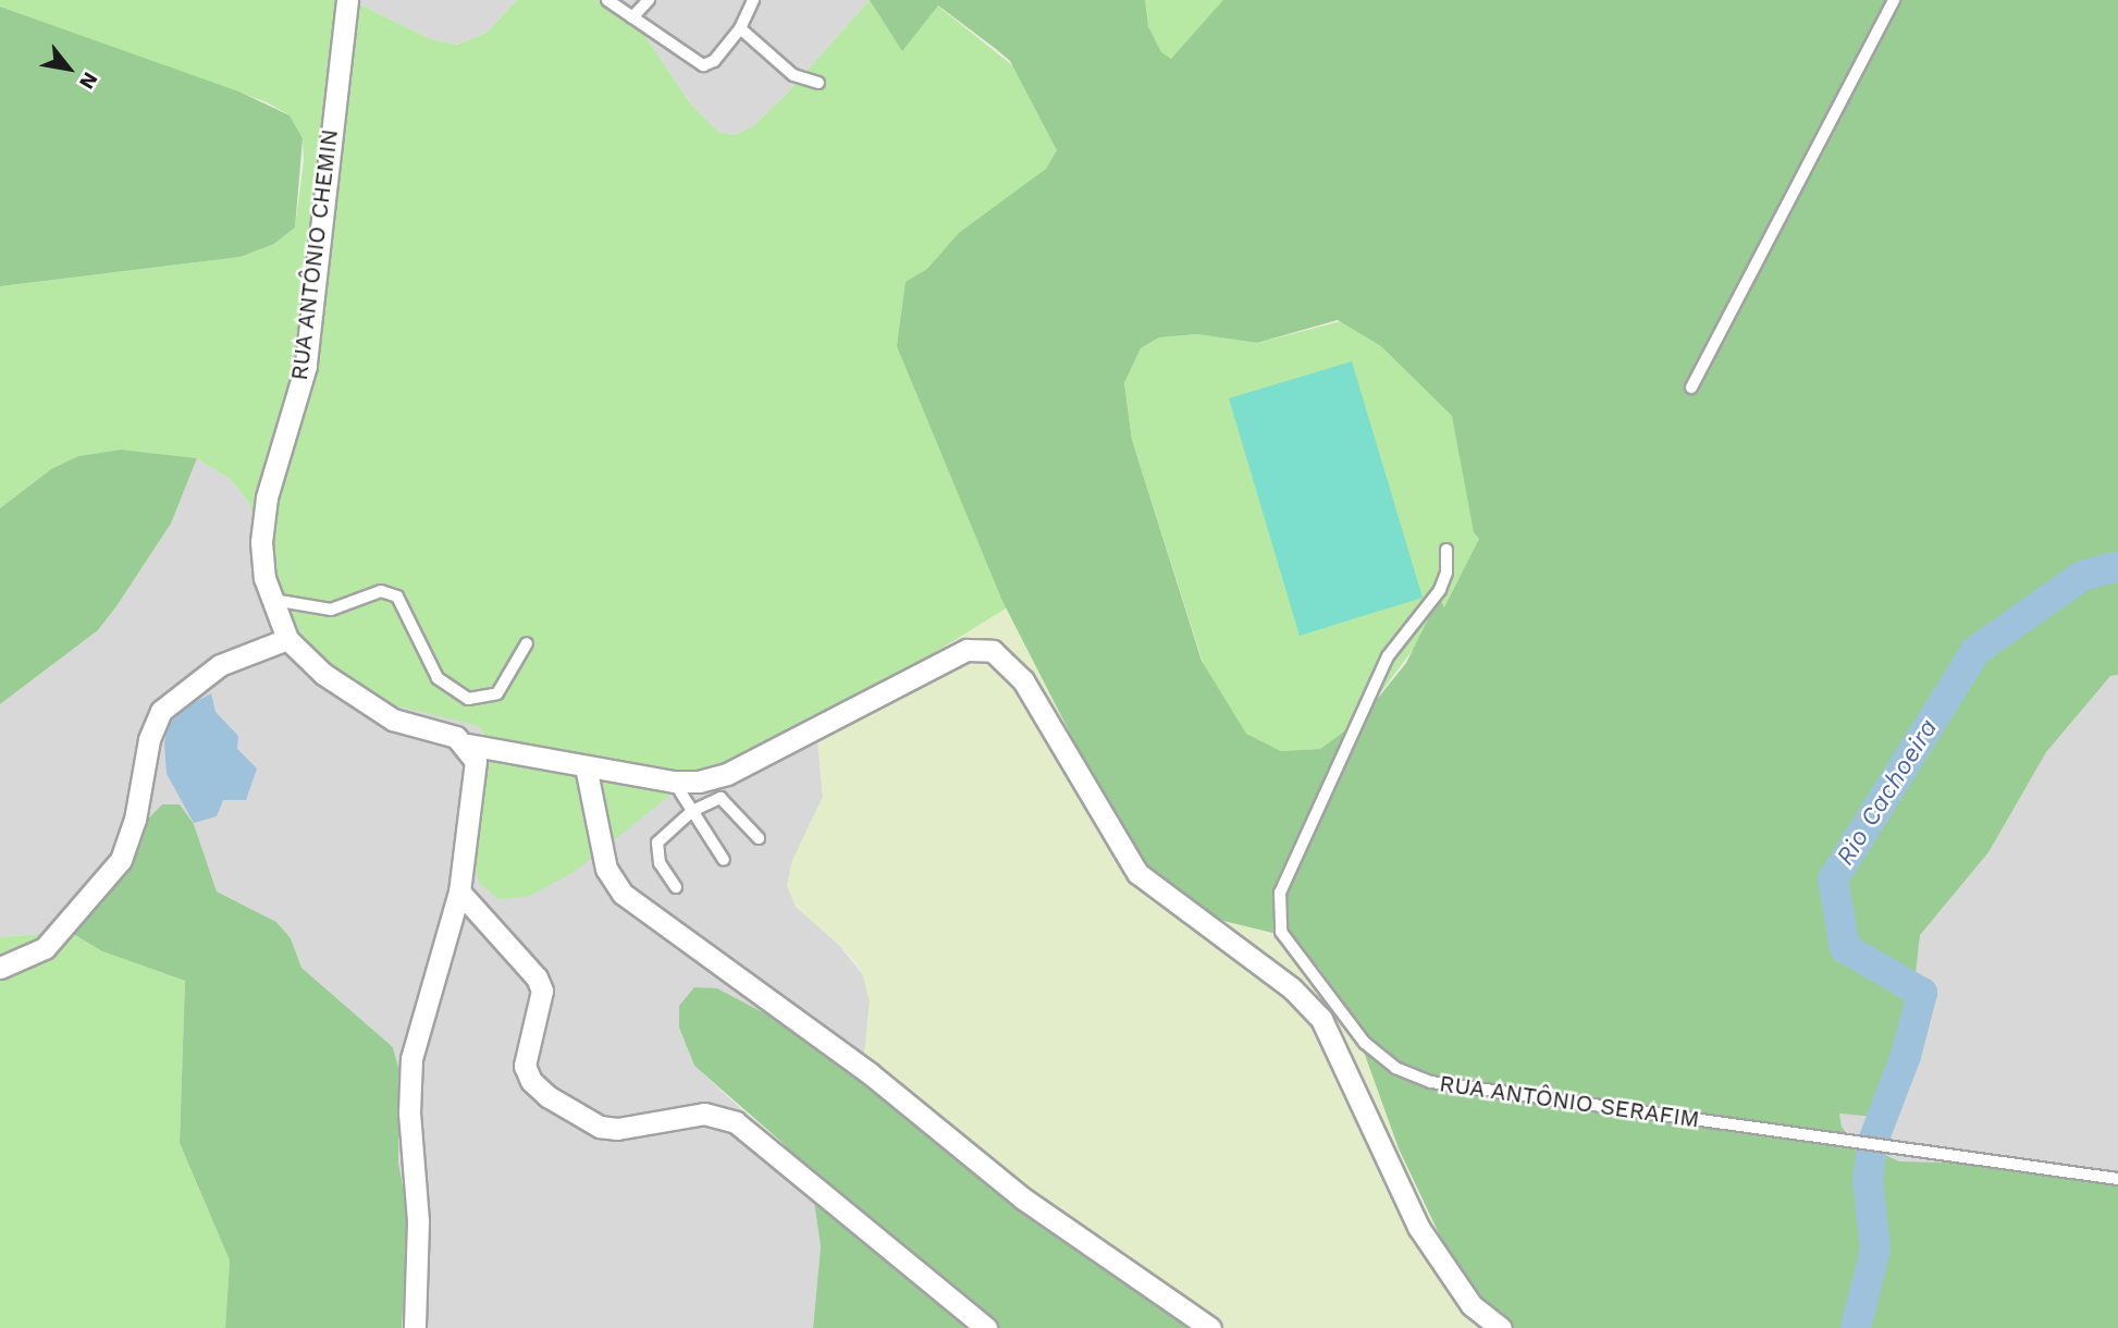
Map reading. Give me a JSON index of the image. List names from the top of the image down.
{
  "streets": {
    "street": ["RUA ANTÔNIO CHEMIN"],
    "lane": ["RUA ANTÔNIO SERAFIM"]
  },
  "water": ["Rio Cachoeira"],
  "north": "bottom right"
}
